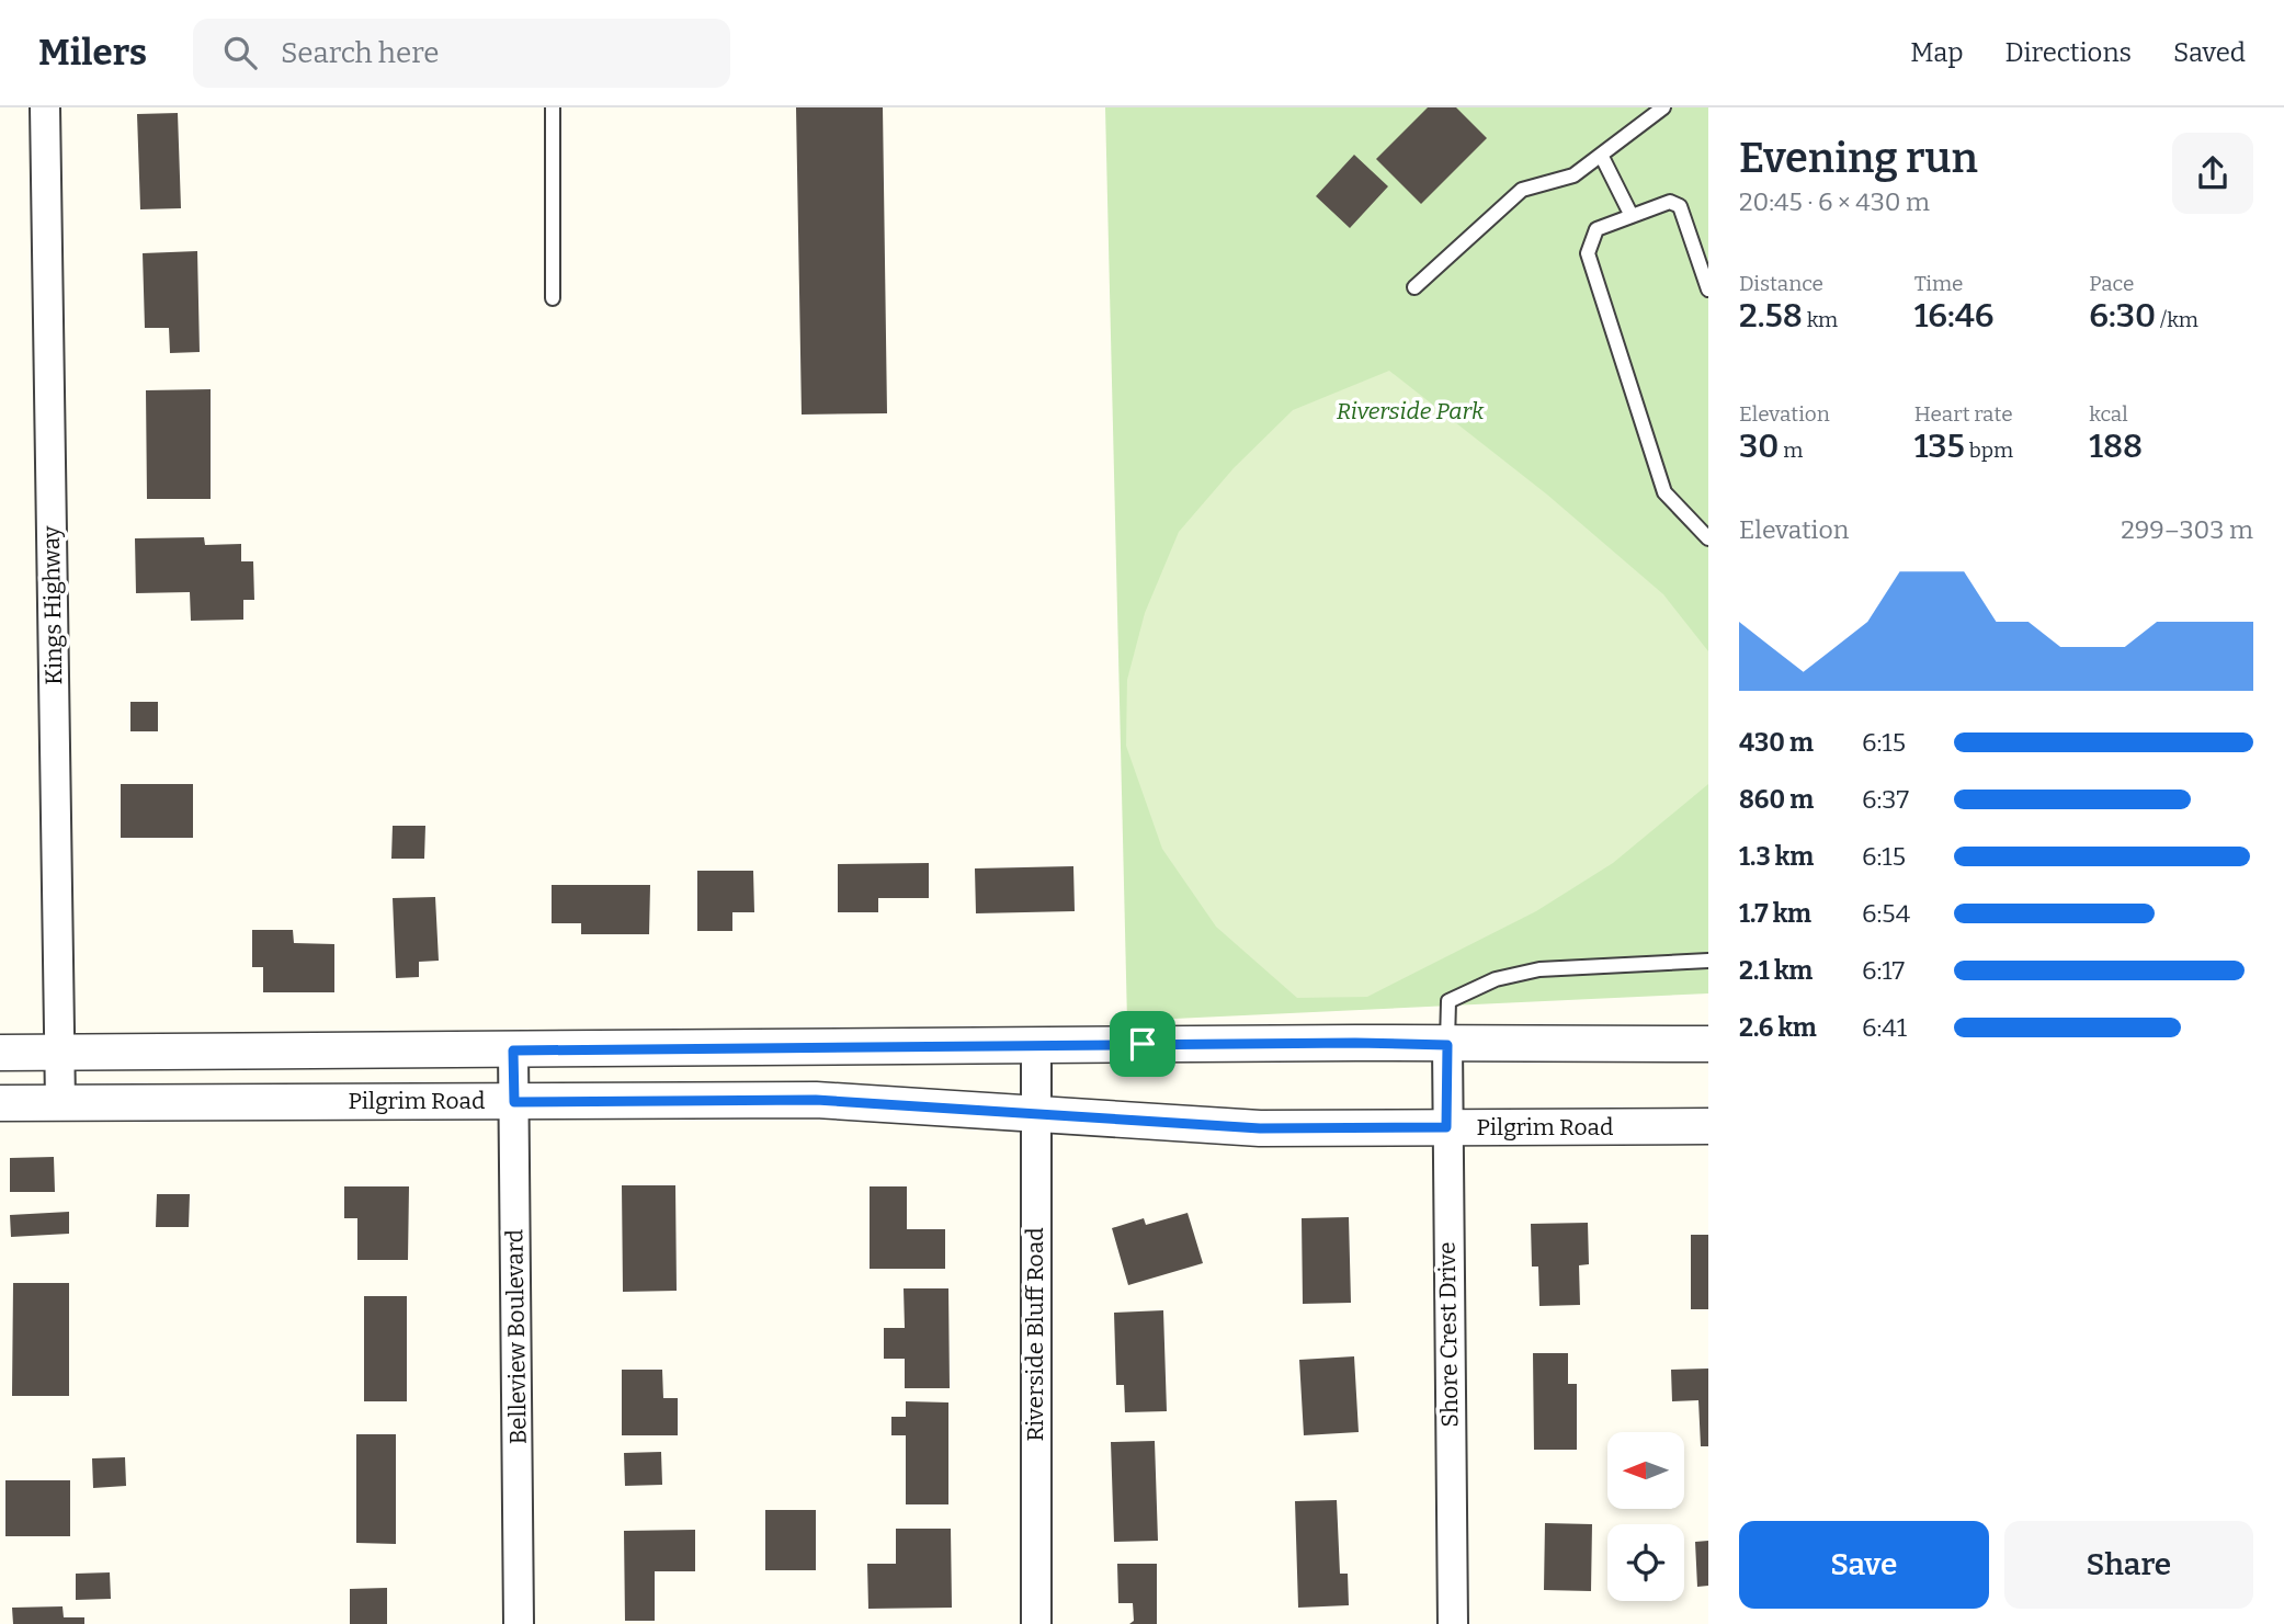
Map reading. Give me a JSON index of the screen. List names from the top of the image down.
{
  "streets": {
    "street": [
      "Kings Highway",
      "Pilgrim Road",
      "Riverside Bluff Road",
      "Shore Crest Drive",
      "Belleview Boulevard"
    ]
  },
  "crossings": [
    ["Kings Highway", "Pilgrim Road"],
    ["Pilgrim Road", "Riverside Bluff Road"],
    ["Pilgrim Road", "Shore Crest Drive"],
    ["Pilgrim Road", "Belleview Boulevard"]
  ],
  "parks": ["Riverside Park"],
  "north": "left",
  "page": {
    "header": "Milers",
    "search": "Search here",
    "nav": ["Map", "Directions", "Saved"],
    "heading": ["Evening run", "20:45 · 6 × 430 m"],
    "stats": [
      ["Distance", "2.58 km"],
      ["Time", "16:46"],
      ["Pace", "6:30 /km"],
      ["Elevation", "30 m"],
      ["Heart rate", "135 bpm"],
      ["kcal", "188"]
    ],
    "chart": ["Elevation", "299–303 m"],
    "list": [
      {
        "name": "430 m",
        "note": "6:15"
      },
      {
        "name": "860 m",
        "note": "6:37"
      },
      {
        "name": "1.3 km",
        "note": "6:15"
      },
      {
        "name": "1.7 km",
        "note": "6:54"
      },
      {
        "name": "2.1 km",
        "note": "6:17"
      },
      {
        "name": "2.6 km",
        "note": "6:41"
      }
    ],
    "buttons": ["Save", "Share"]
  }
}
